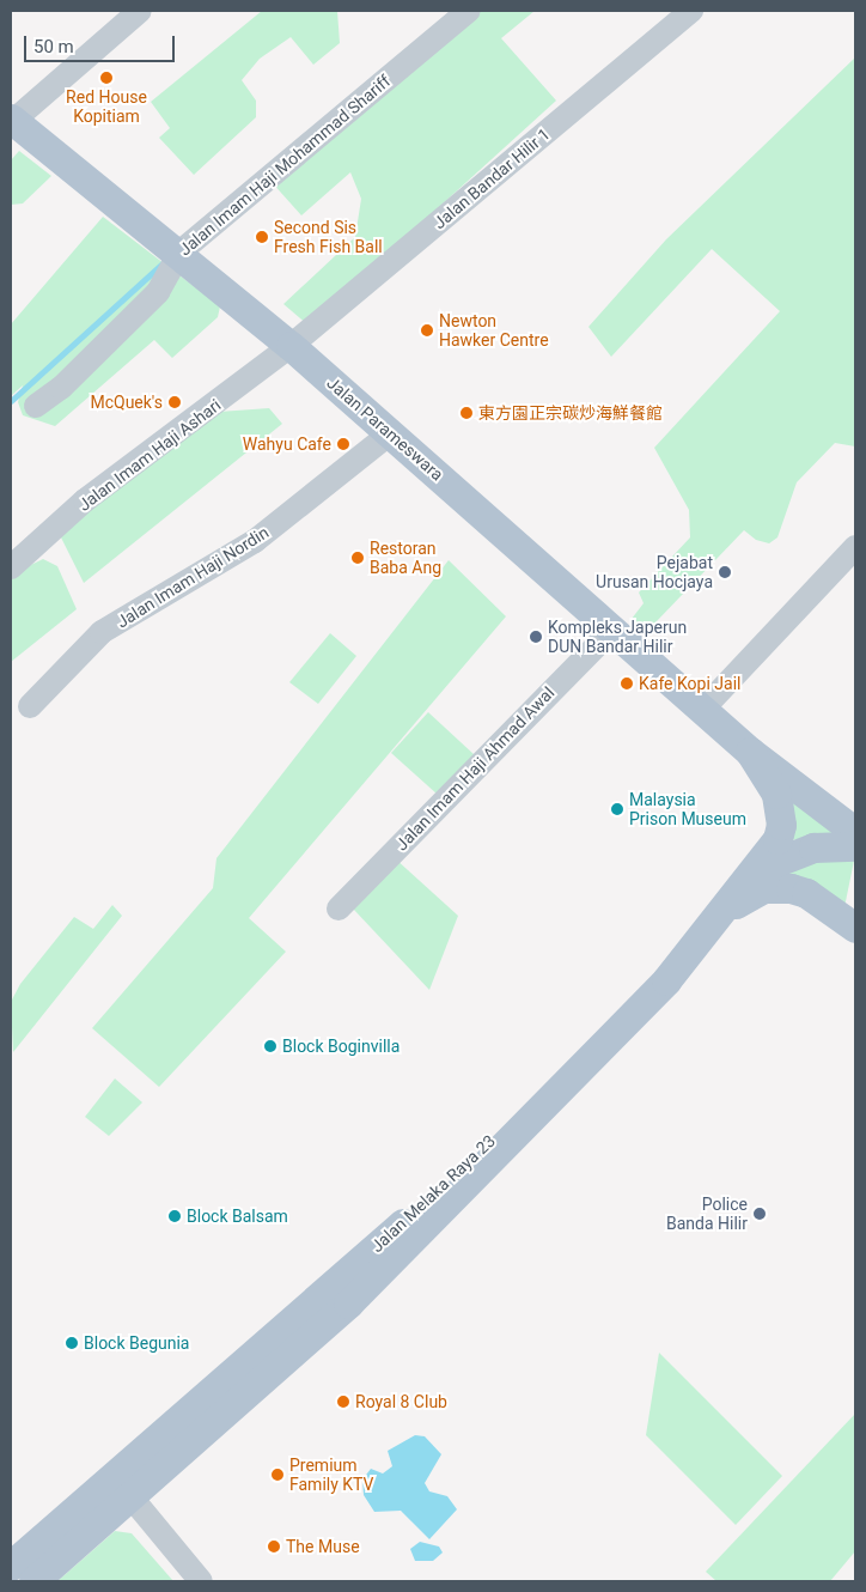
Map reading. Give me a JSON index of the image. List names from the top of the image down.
{
  "streets": {
    "main road": ["Jalan Parameswara", "Jalan Melaka Raya 23"],
    "street": [
      "Jalan Imam Haji Mohammad Shariff",
      "Jalan Bandar Hilir 1",
      "Jalan Imam Haji Ashari",
      "Jalan Imam Haji Nordin",
      "Jalan Imam Haji Ahmad Awal"
    ]
  },
  "crossings": [
    ["Jalan Imam Haji Mohammad Shariff", "Jalan Parameswara"],
    ["Jalan Bandar Hilir 1", "Jalan Parameswara"],
    ["Jalan Bandar Hilir 1", "Jalan Imam Haji Ashari"],
    ["Jalan Parameswara", "Jalan Imam Haji Ashari"],
    ["Jalan Parameswara", "Jalan Imam Haji Nordin"],
    ["Jalan Parameswara", "Jalan Imam Haji Ahmad Awal"]
  ],
  "places": [
    "Red House Kopitiam",
    "Second Sis Fresh Fish Ball",
    "Newton Hawker Centre",
    "McQuek's",
    "東方園正宗碳炒海鮮餐館",
    "Wahyu Cafe",
    "Restoran Baba Ang",
    "Pejabat Urusan Hocjaya",
    "Kompleks Japerun DUN Bandar Hilir",
    "Kafe Kopi Jail",
    "Malaysia Prison Museum",
    "Block Boginvilla",
    "Police Banda Hilir",
    "Block Balsam",
    "Block Begunia",
    "Royal 8 Club",
    "Premium Family KTV",
    "The Muse"
  ],
  "scale_bar": "50 m"
}
